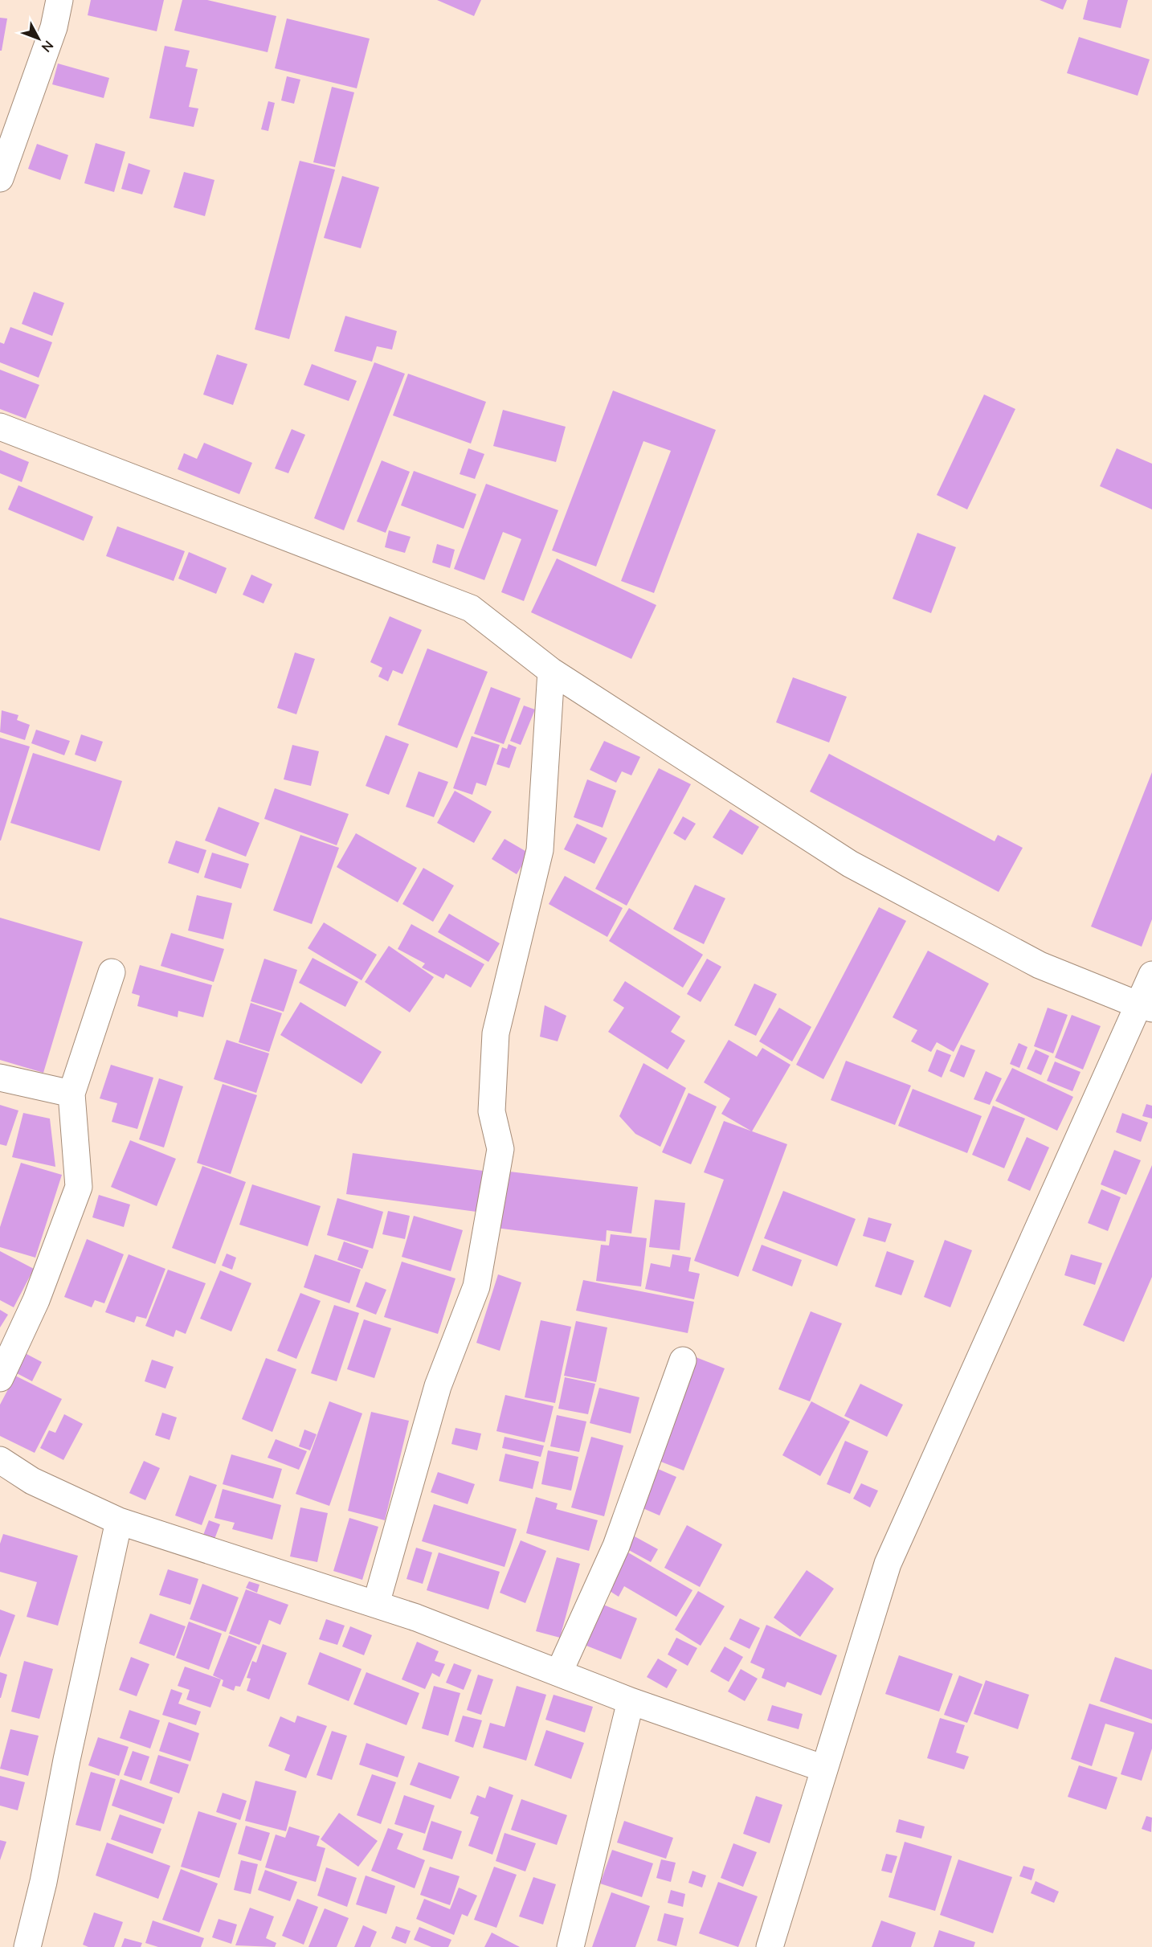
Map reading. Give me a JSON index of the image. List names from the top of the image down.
{
  "north": "bottom right"
}
